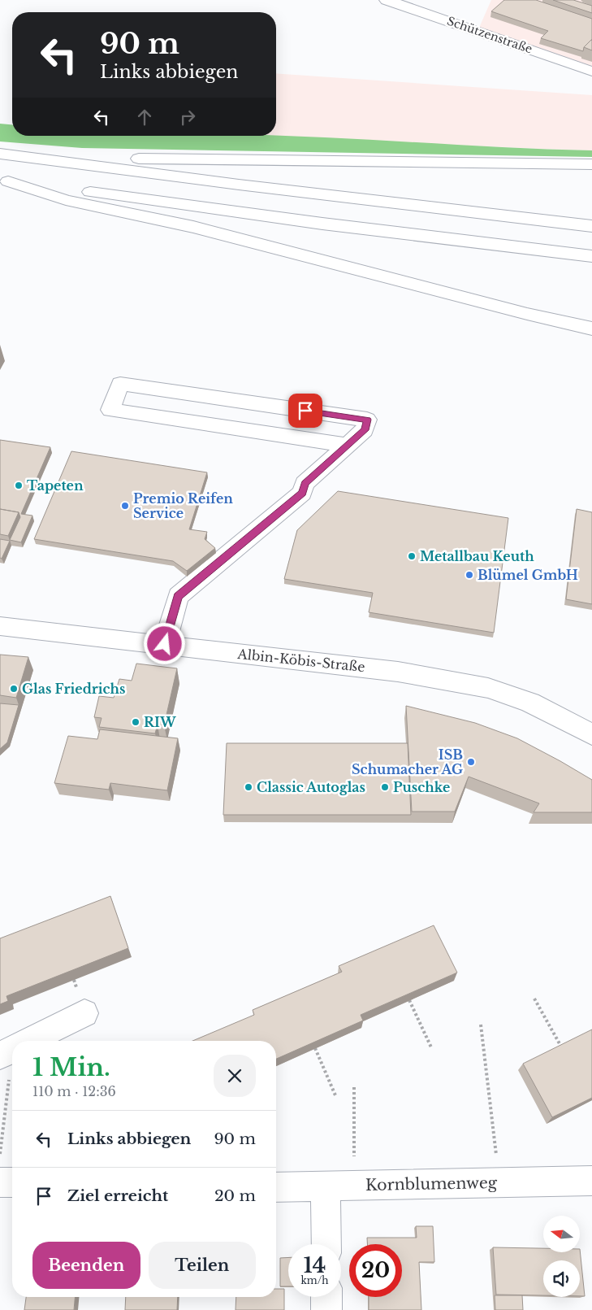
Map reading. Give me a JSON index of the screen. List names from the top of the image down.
{
  "streets": {
    "main road": ["Schützenstraße", "Albin-Köbis-Straße", "Kornblumenweg"]
  },
  "places": [
    "Tapeten",
    "Premio Reifen Service",
    "Metallbau Keuth",
    "Blümel GmbH",
    "Glas Friedrichs",
    "RIW",
    "ISB Schumacher AG",
    "Classic Autoglas",
    "Puschke"
  ],
  "north": "left",
  "page": {
    "turn": ["90 m", "Links abbiegen"],
    "heading": ["1 Min.", "110 m · 12:36"],
    "list": [
      {
        "name": "Links abbiegen",
        "value": "90 m"
      },
      {
        "name": "Ziel erreicht",
        "value": "20 m"
      }
    ],
    "buttons": ["Beenden", "Teilen"],
    "speed": "14 km/h",
    "limit": "20"
  }
}
